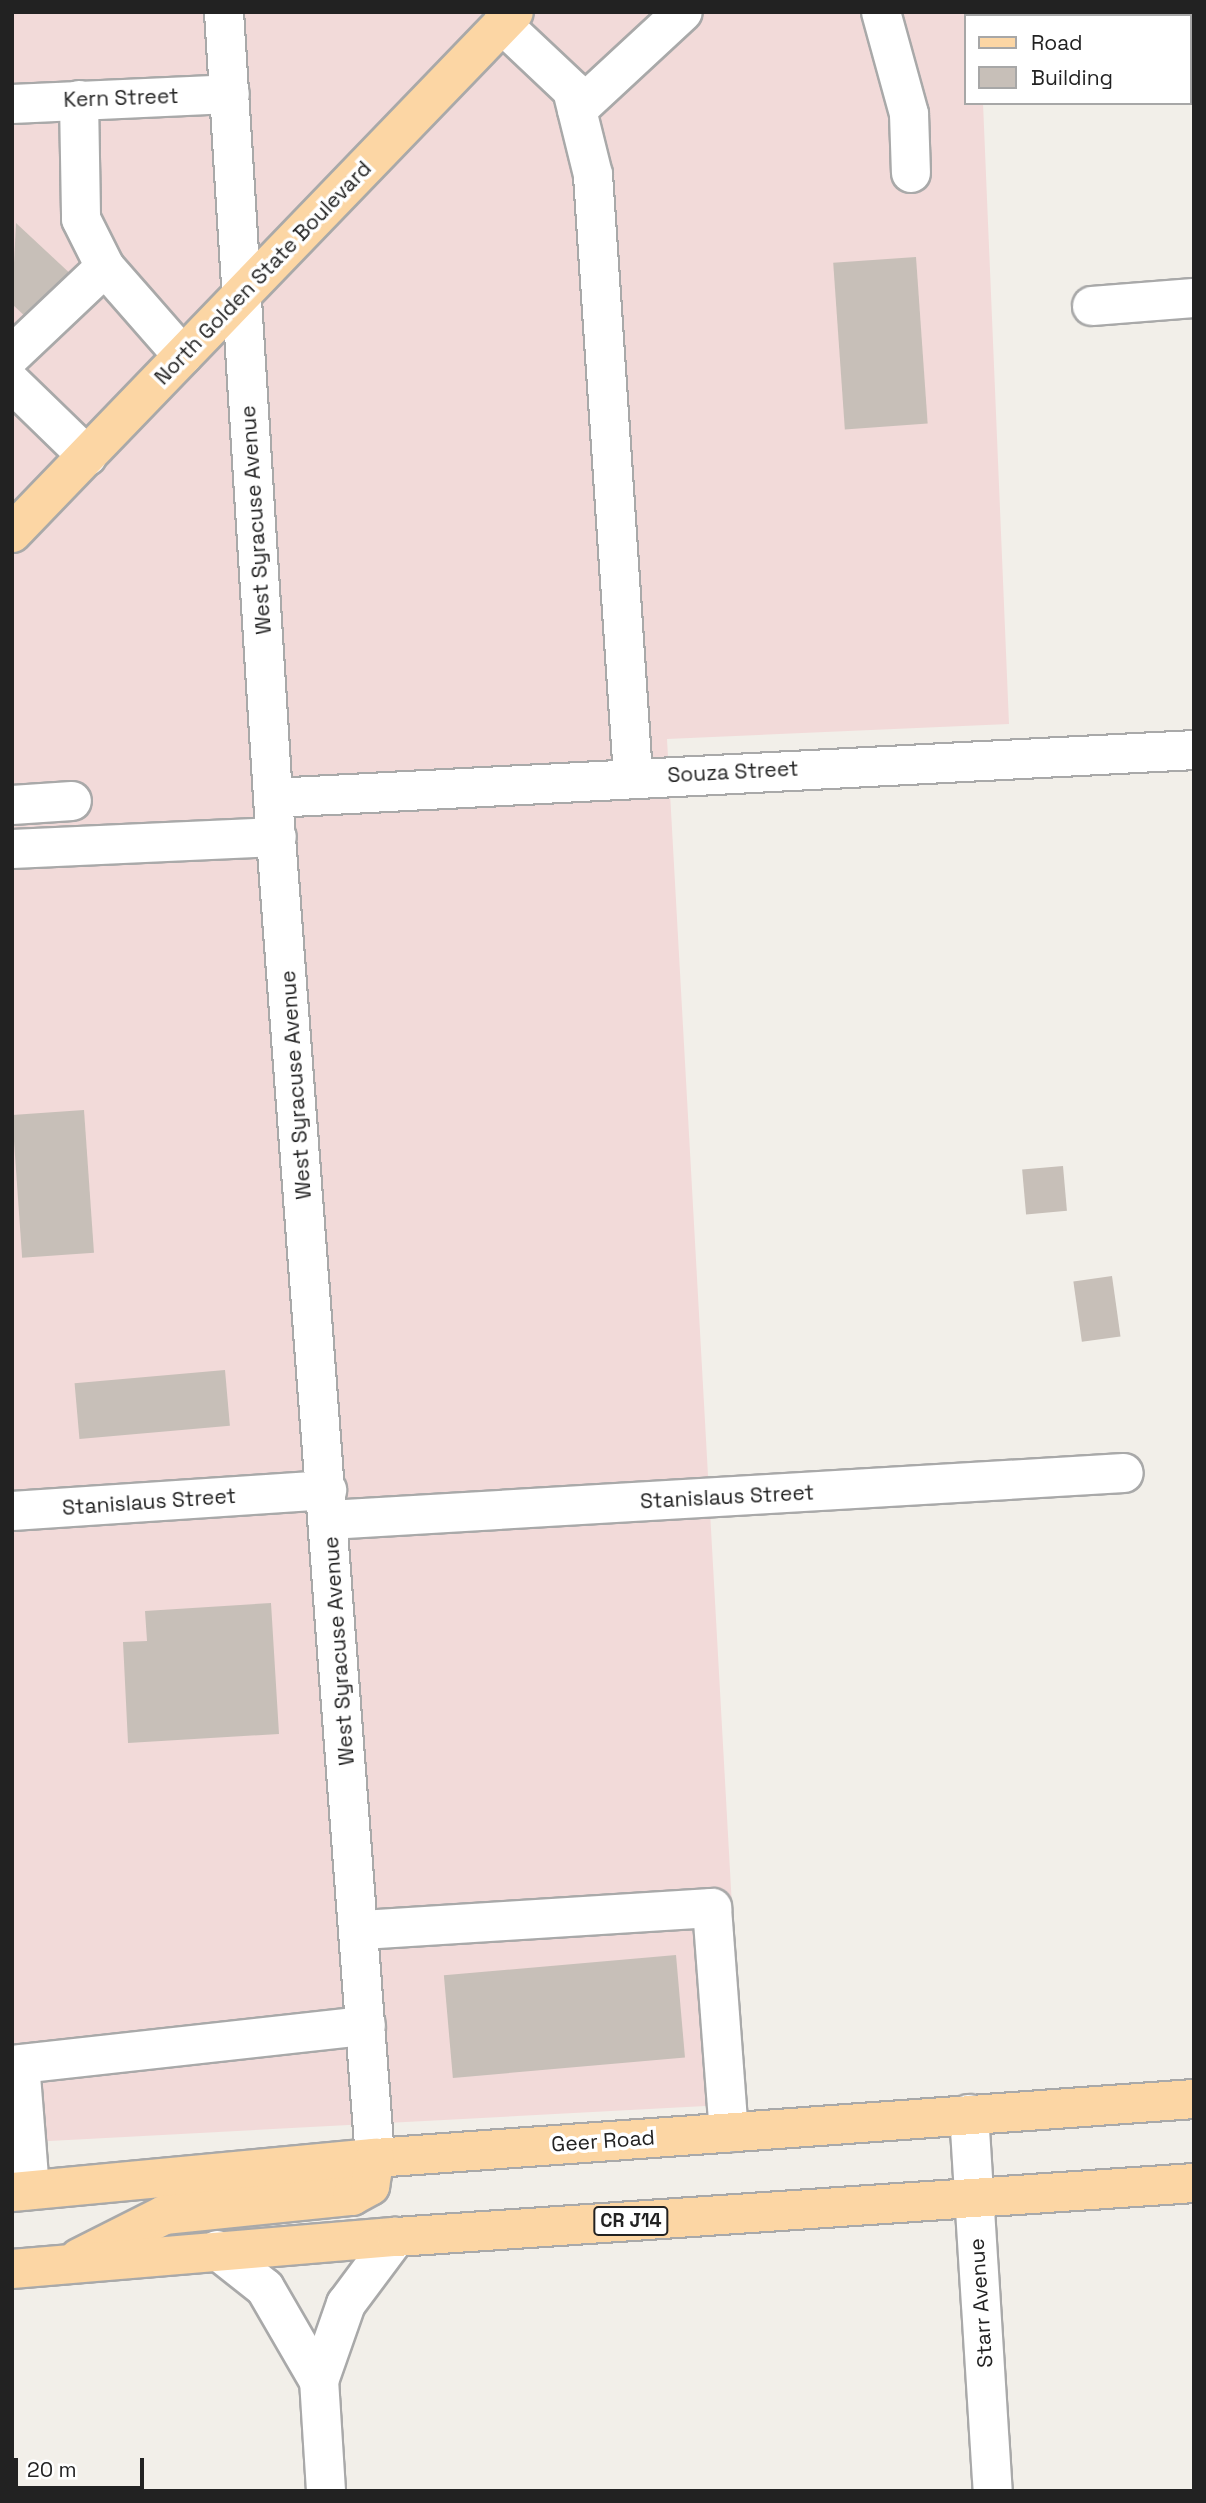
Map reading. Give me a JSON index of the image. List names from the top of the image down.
{
  "streets": {
    "main road": ["North Golden State Boulevard", "Geer Road", "CR J14"],
    "street": [
      "Kern Street",
      "West Syracuse Avenue",
      "Souza Street",
      "Stanislaus Street",
      "Starr Avenue"
    ]
  },
  "crossings": [
    ["Kern Street", "West Syracuse Avenue"],
    ["North Golden State Boulevard", "West Syracuse Avenue"],
    ["West Syracuse Avenue", "Souza Street"],
    ["West Syracuse Avenue", "Stanislaus Street"],
    ["West Syracuse Avenue", "Geer Road"],
    ["Geer Road", "Starr Avenue"],
    ["CR J14", "Starr Avenue"]
  ],
  "legend": ["Road", "Building"],
  "scale_bar": "20 m"
}
